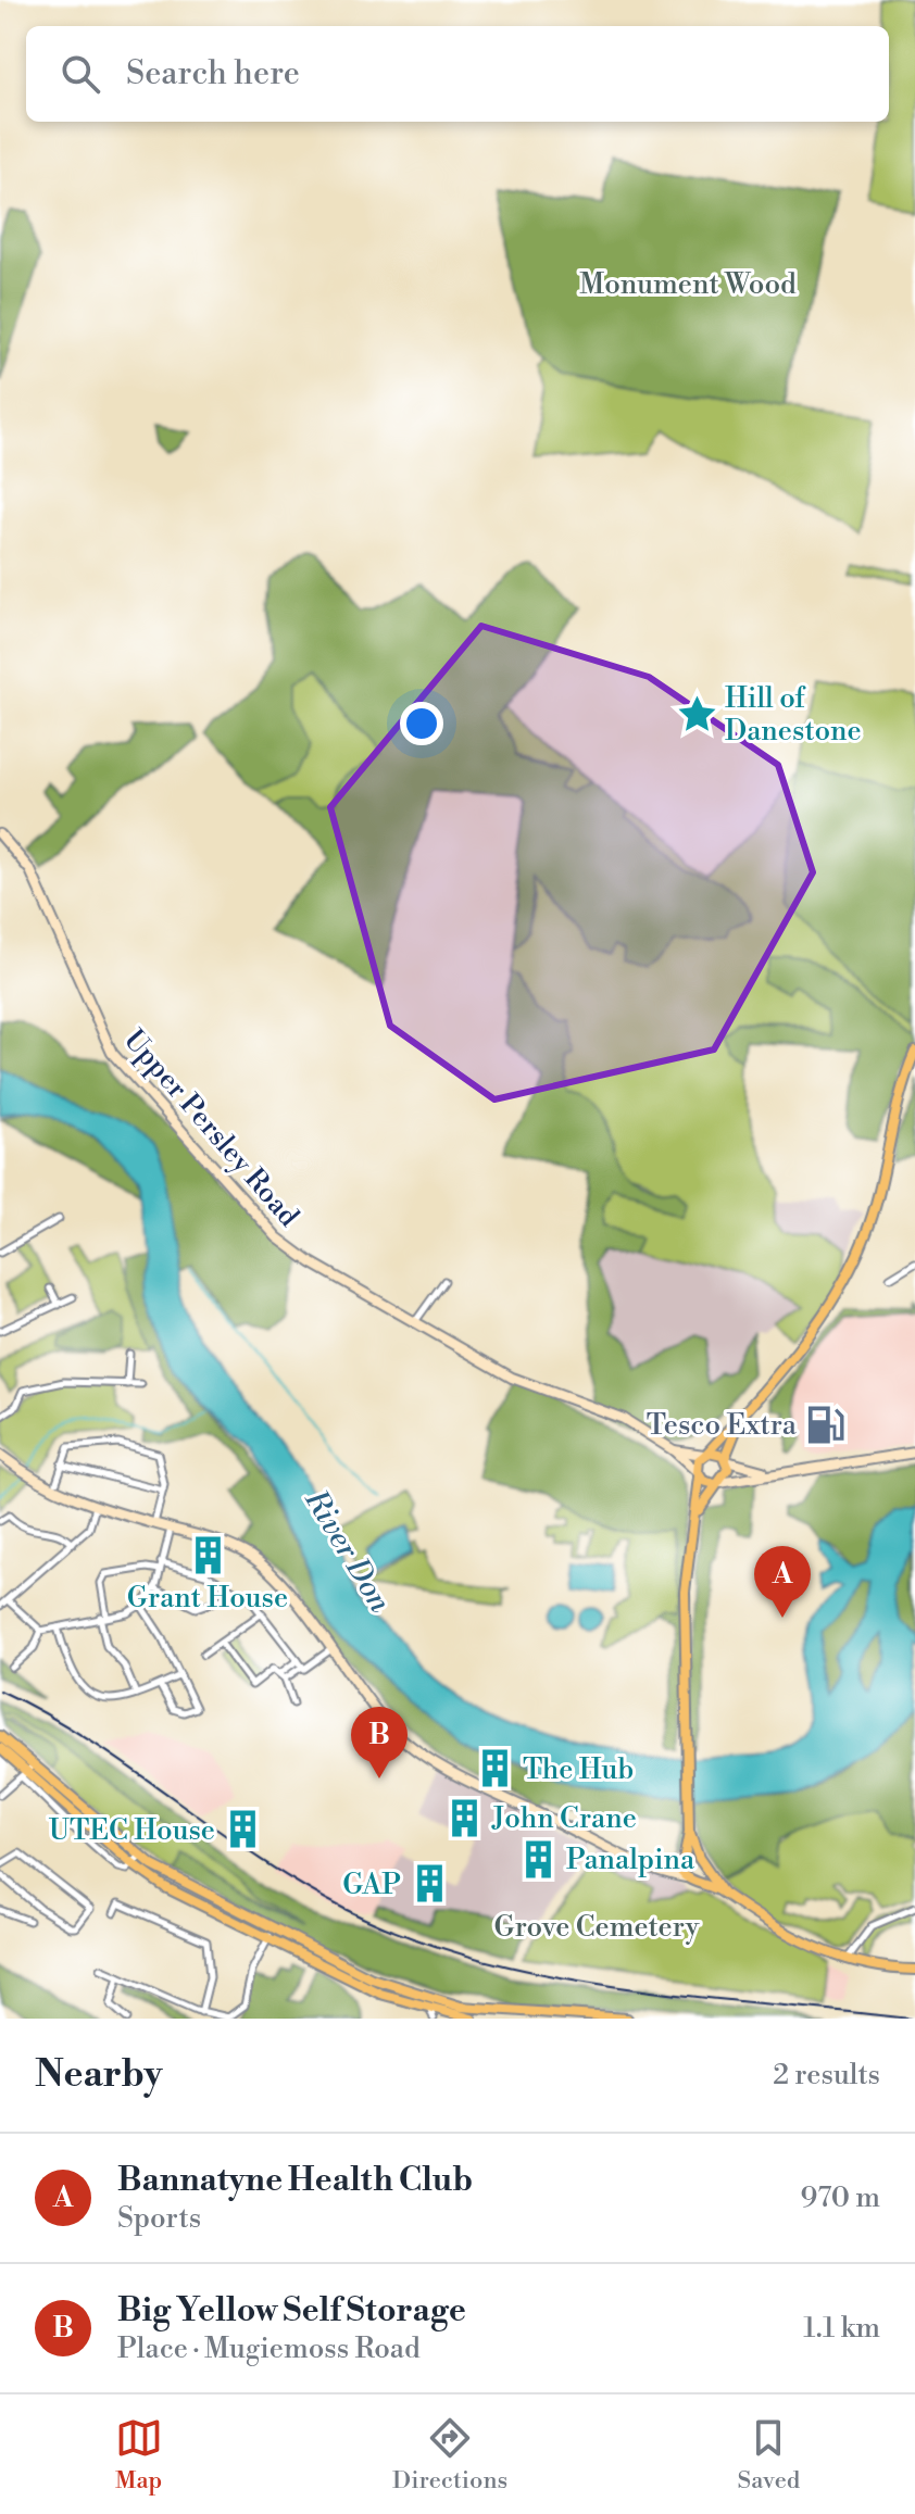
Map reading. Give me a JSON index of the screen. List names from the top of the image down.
{
  "streets": {
    "street": ["Upper Persley Road"]
  },
  "water": ["River Don"],
  "parks": ["Monument Wood", "Grove Cemetery"],
  "places": {
    "place": ["Hill of Danestone"],
    "fuel station": ["Tesco Extra"],
    "building": [
      "Grant House",
      "The Hub",
      "John Crane",
      "UTEC House",
      "Panalpina",
      "GAP"
    ]
  },
  "page": {
    "search": "Search here",
    "pins": ["A", "B"],
    "heading": ["Nearby", "2 results"],
    "list": [
      {
        "mark": "A",
        "name": "Bannatyne Health Club",
        "note": "Sports",
        "value": "970 m"
      },
      {
        "mark": "B",
        "name": "Big Yellow Self Storage",
        "note": "Place · Mugiemoss Road",
        "value": "1.1 km"
      }
    ],
    "nav": ["Map", "Directions", "Saved"]
  }
}
